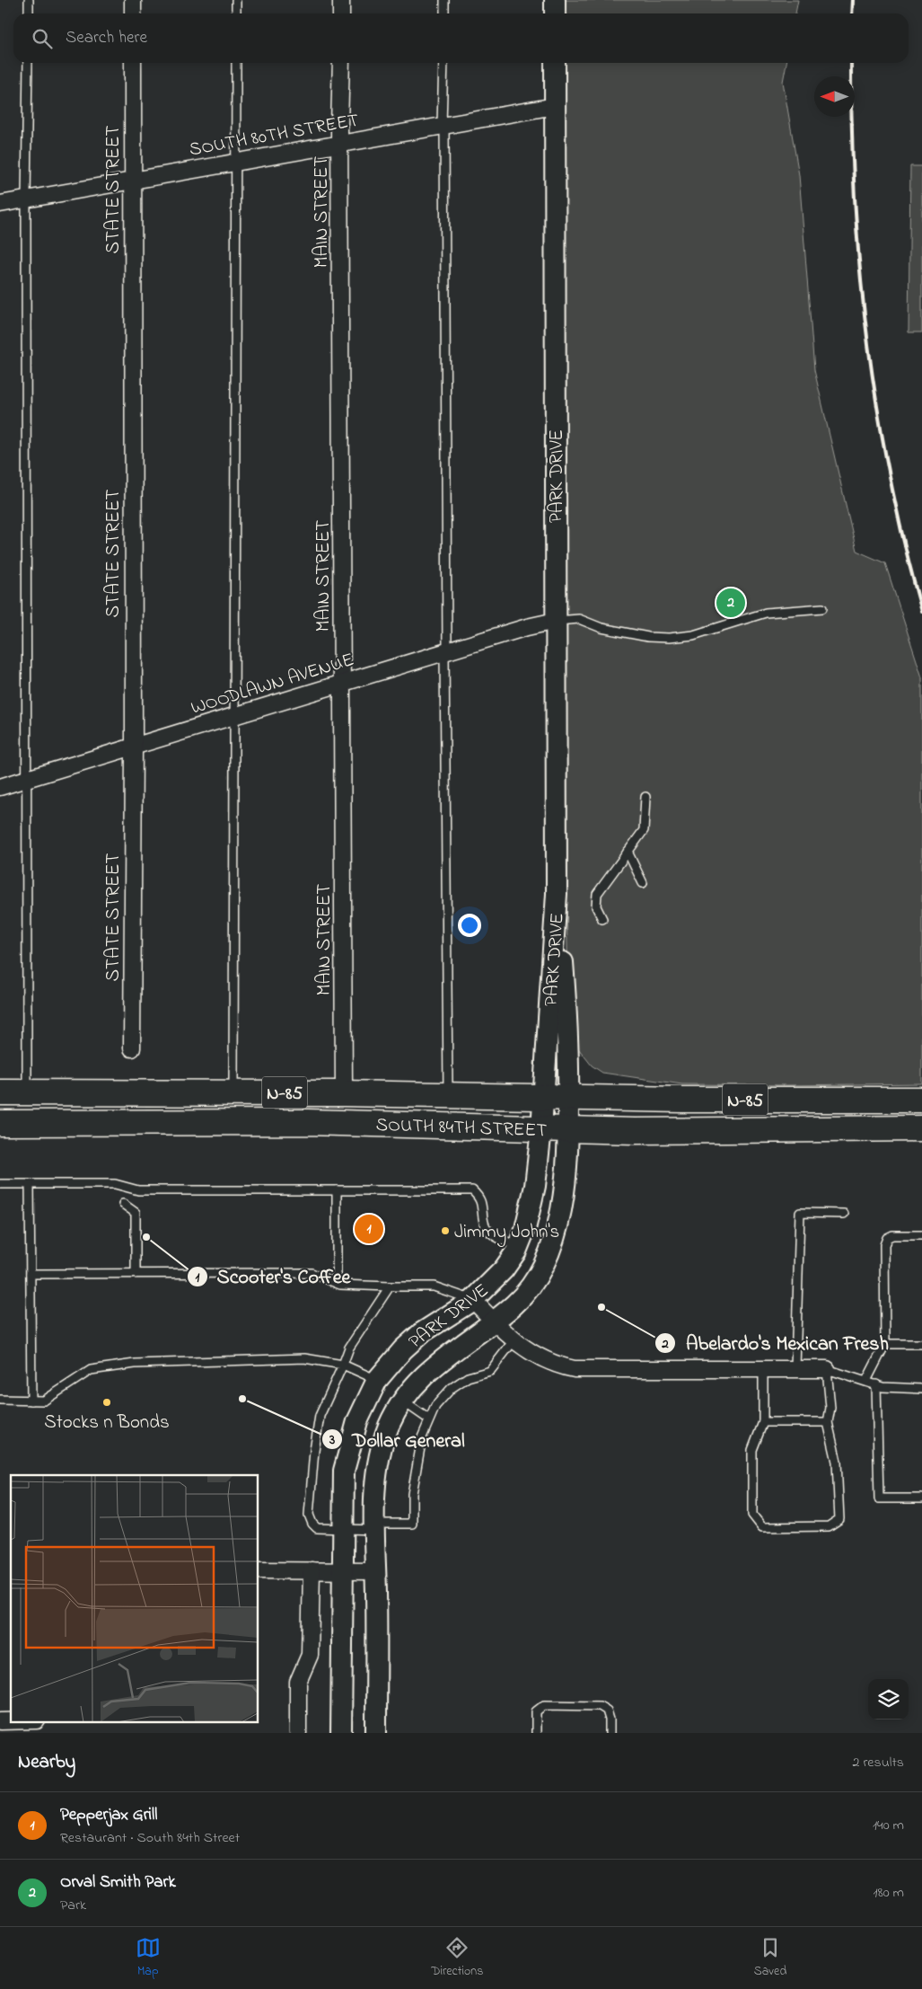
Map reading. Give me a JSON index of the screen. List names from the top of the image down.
{
  "streets": {
    "main road": ["N-85", "SOUTH 84TH STREET"],
    "street": [
      "SOUTH 80TH STREET",
      "STATE STREET",
      "MAIN STREET",
      "PARK DRIVE",
      "WOODLAWN AVENUE"
    ]
  },
  "crossings": [
    ["SOUTH 80TH STREET", "STATE STREET"],
    ["SOUTH 80TH STREET", "MAIN STREET"],
    ["SOUTH 80TH STREET", "PARK DRIVE"],
    ["STATE STREET", "WOODLAWN AVENUE"],
    ["MAIN STREET", "WOODLAWN AVENUE"],
    ["MAIN STREET", "SOUTH 84TH STREET"],
    ["PARK DRIVE", "WOODLAWN AVENUE"],
    ["PARK DRIVE", "SOUTH 84TH STREET"]
  ],
  "places": [
    "Jimmy John's",
    "Scooter's Coffee",
    "Abelardo's Mexican Fresh",
    "Dollar General",
    "Stocks n Bonds"
  ],
  "north": "left",
  "page": {
    "search": "Search here",
    "pins": ["2", "1"],
    "heading": ["Nearby", "2 results"],
    "list": [
      {
        "mark": "1",
        "name": "Pepperjax Grill",
        "note": "Restaurant · South 84th Street",
        "value": "140 m"
      },
      {
        "mark": "2",
        "name": "Orval Smith Park",
        "note": "Park",
        "value": "180 m"
      }
    ],
    "nav": ["Map", "Directions", "Saved"]
  }
}
